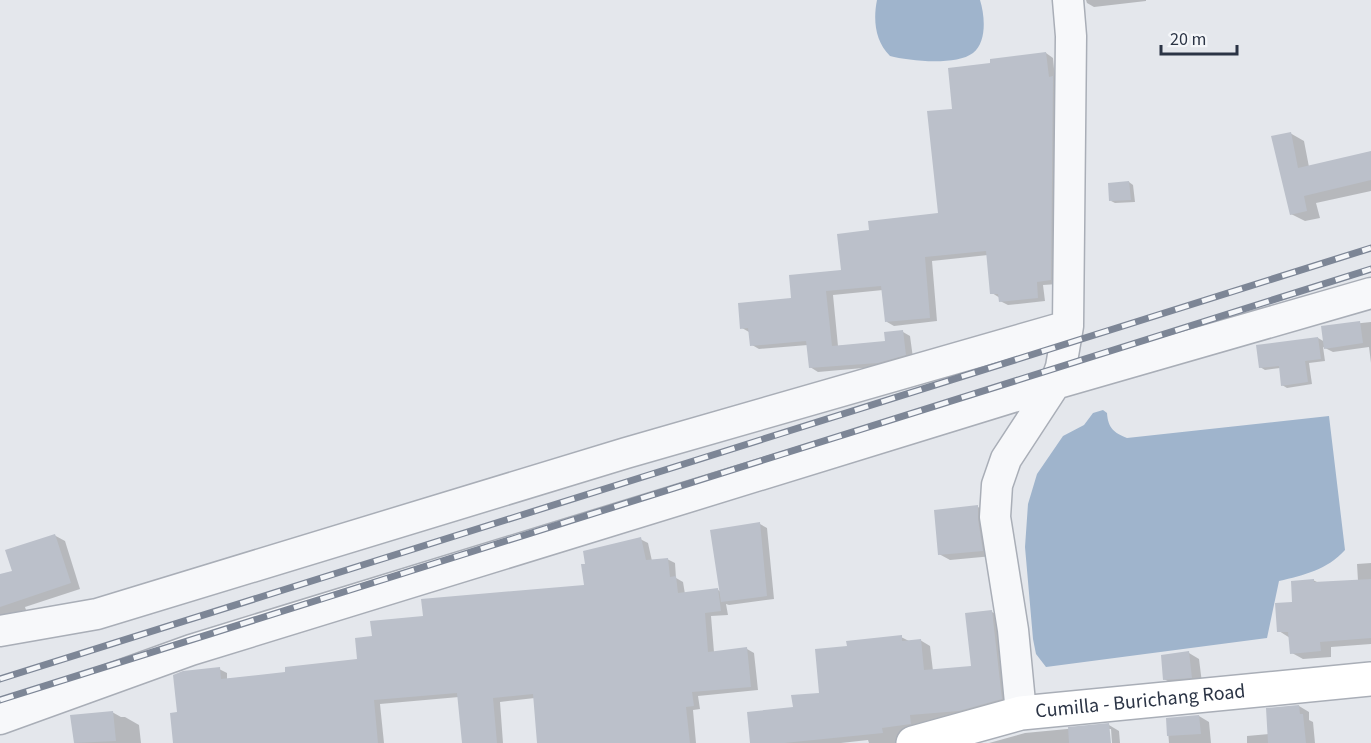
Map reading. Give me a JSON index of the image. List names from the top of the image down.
{
  "streets": {
    "main road": ["Cumilla - Burichang Road"]
  },
  "scale_bar": "20 m"
}
